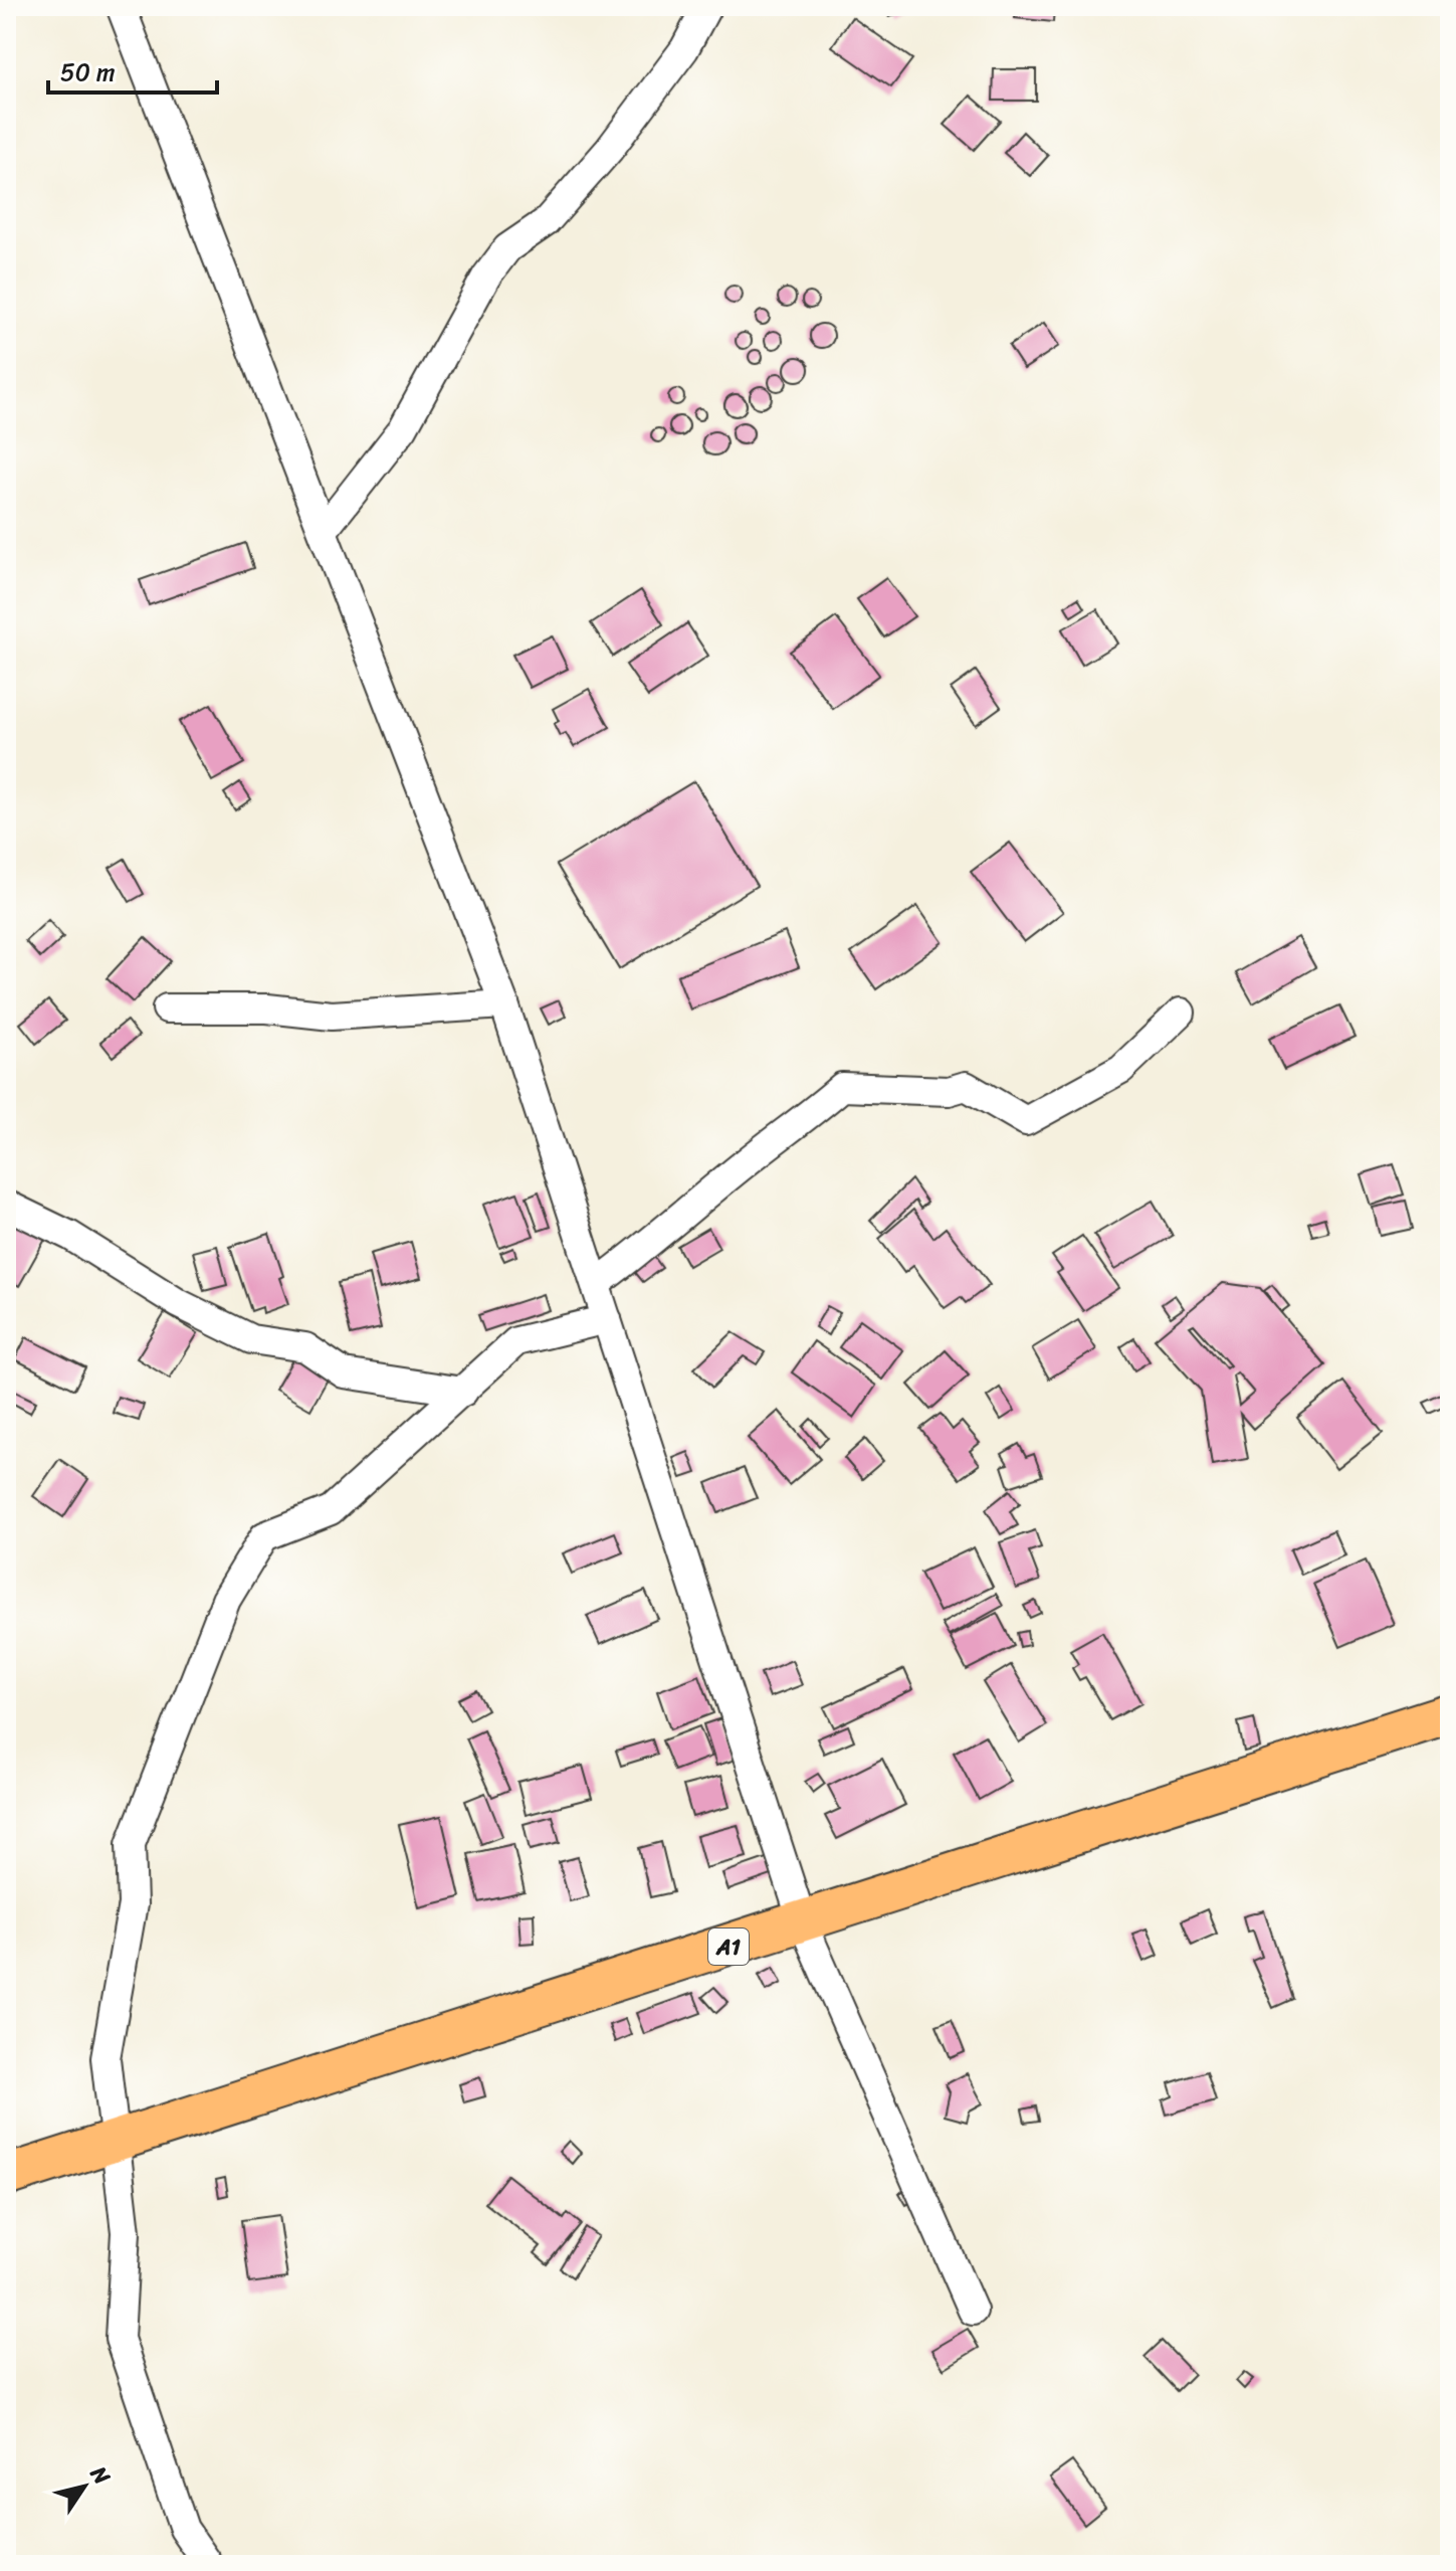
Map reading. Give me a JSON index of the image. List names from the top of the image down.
{
  "streets": {
    "highway": ["A1"]
  },
  "scale_bar": "50 m",
  "north": "top right"
}
